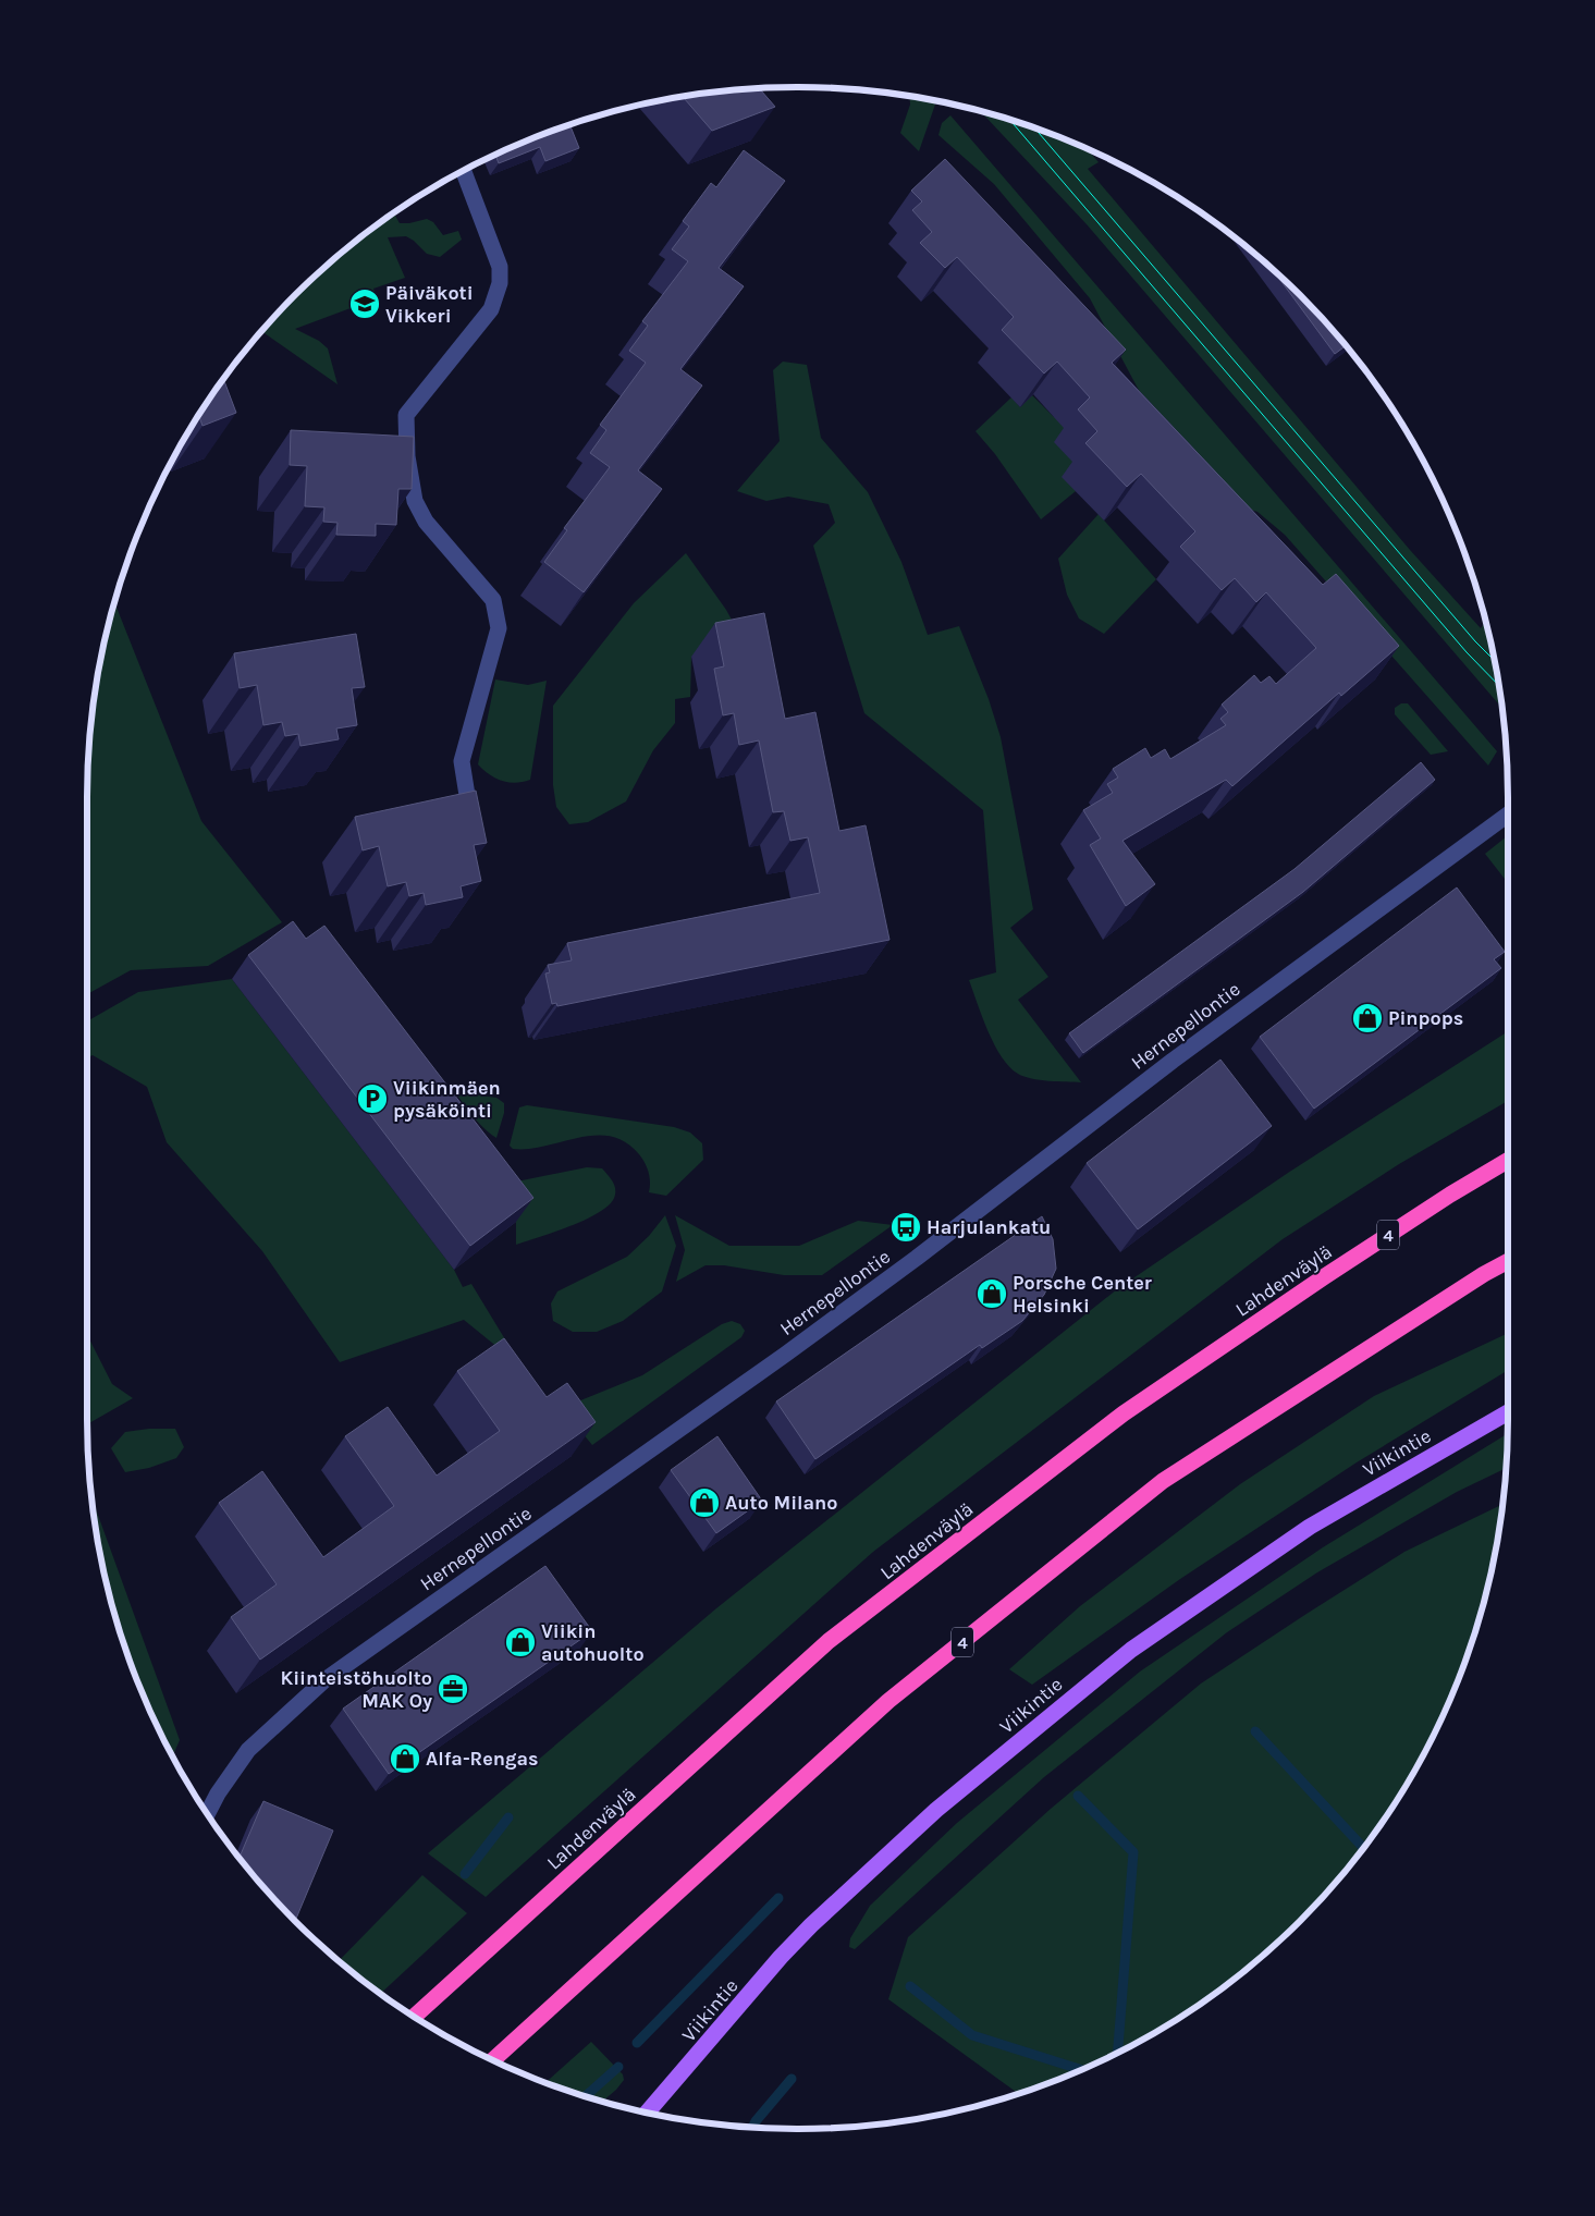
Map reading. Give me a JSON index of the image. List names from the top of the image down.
{
  "streets": {
    "highway": ["4", "Lahdenväylä"],
    "main road": ["Viikintie"],
    "street": ["Hernepellontie"]
  },
  "places": {
    "school or university": ["Päiväkoti Vikkeri"],
    "shop": [
      "Pinpops",
      "Porsche Center Helsinki",
      "Auto Milano",
      "Viikin autohuolto",
      "Alfa-Rengas"
    ],
    "parking": ["Viikinmäen pysäköinti"],
    "bus stop": ["Harjulankatu"],
    "office": ["Kiinteistöhuolto MAK Oy"]
  }
}
